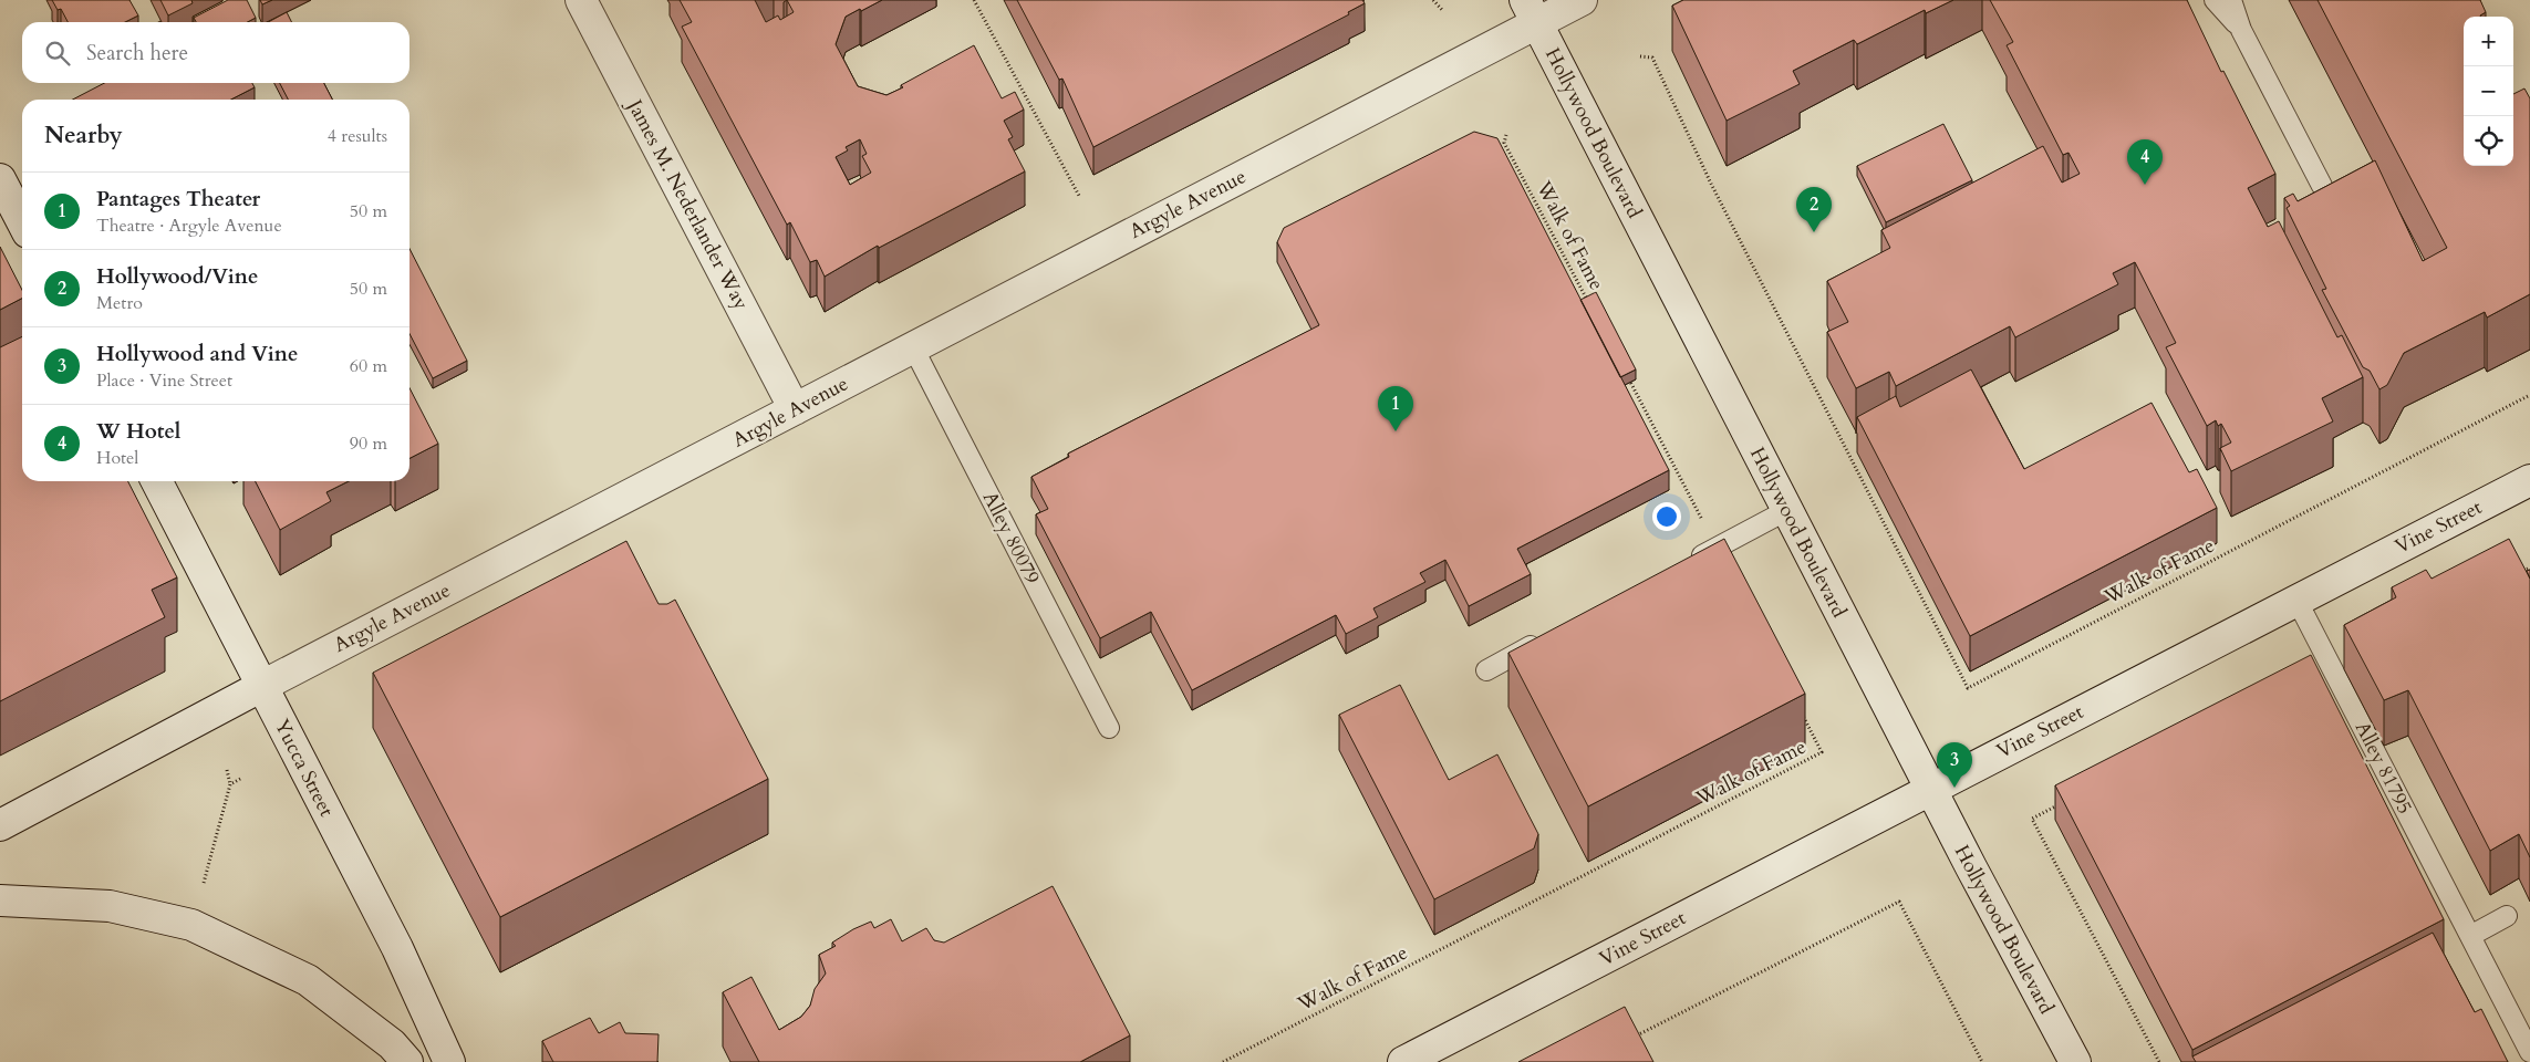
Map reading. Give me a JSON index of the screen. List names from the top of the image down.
{
  "streets": {
    "main road": [
      "Hollywood Boulevard",
      "Argyle Avenue",
      "James M. Nederlander Way",
      "Vine Street",
      "Yucca Street"
    ],
    "lane": ["Alley 80079", "Alley 81795"],
    "path": ["Walk of Fame"]
  },
  "crossings": [
    ["Hollywood Boulevard", "Argyle Avenue"],
    ["Hollywood Boulevard", "Vine Street"],
    ["Argyle Avenue", "James M. Nederlander Way"],
    ["Argyle Avenue", "Alley 80079"],
    ["Argyle Avenue", "Yucca Street"],
    ["Vine Street", "Alley 81795"]
  ],
  "page": {
    "map_buttons": ["+", "−"],
    "search": "Search here",
    "heading": ["Nearby", "4 results"],
    "pins": [
      "4",
      "2",
      "1",
      "3"
    ],
    "list": [
      {
        "mark": "1",
        "name": "Pantages Theater",
        "note": "Theatre · Argyle Avenue",
        "value": "50 m"
      },
      {
        "mark": "2",
        "name": "Hollywood/Vine",
        "note": "Metro",
        "value": "50 m"
      },
      {
        "mark": "3",
        "name": "Hollywood and Vine",
        "note": "Place · Vine Street",
        "value": "60 m"
      },
      {
        "mark": "4",
        "name": "W Hotel",
        "note": "Hotel",
        "value": "90 m"
      }
    ]
  }
}
